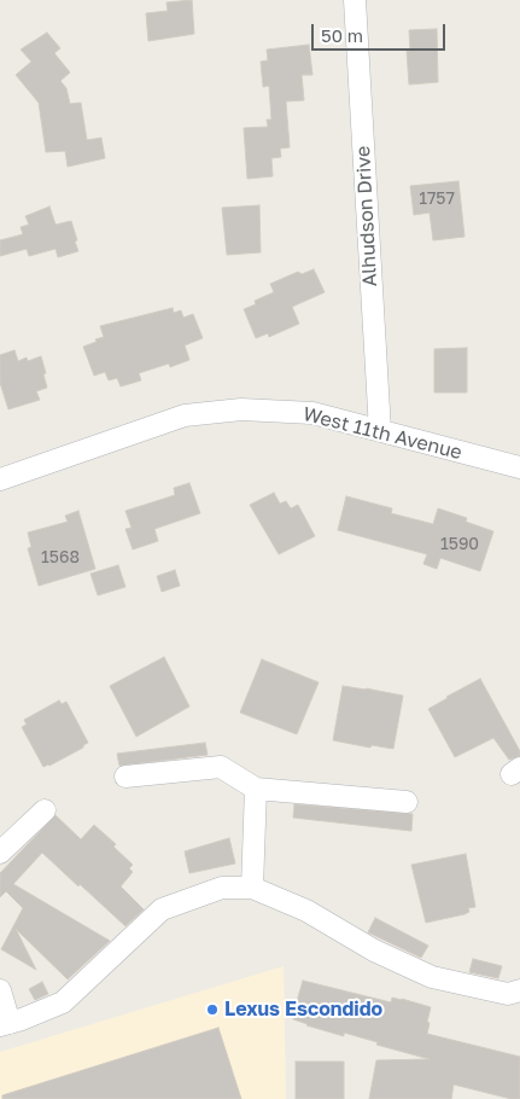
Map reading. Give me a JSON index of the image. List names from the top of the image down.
{
  "streets": {
    "street": ["Alhudson Drive", "West 11th Avenue"]
  },
  "crossings": [
    ["Alhudson Drive", "West 11th Avenue"]
  ],
  "places": ["Lexus Escondido"],
  "house_numbers": ["1757", "1590", "1568"],
  "scale_bar": "50 m"
}
